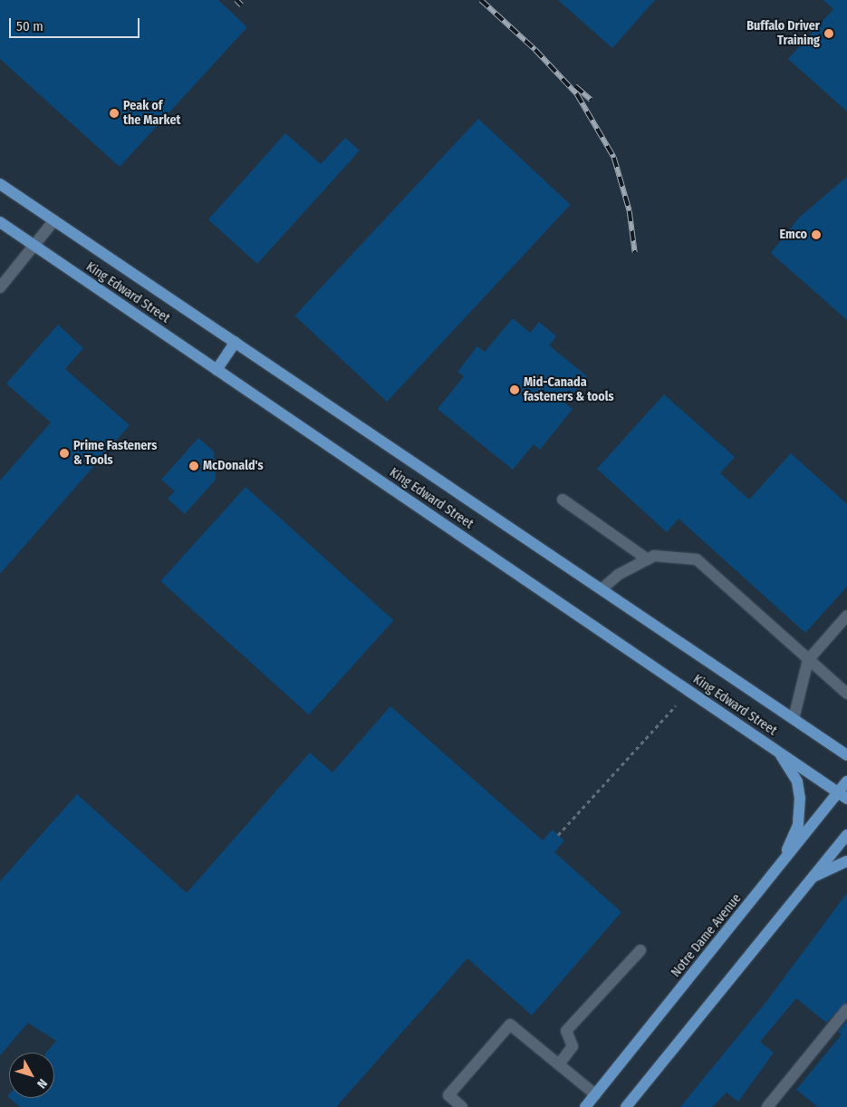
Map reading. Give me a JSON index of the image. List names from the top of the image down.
{
  "streets": {
    "main road": ["King Edward Street", "Notre Dame Avenue"]
  },
  "crossings": [
    ["King Edward Street", "Notre Dame Avenue"]
  ],
  "places": [
    "Buffalo Driver Training",
    "Peak of the Market",
    "Emco",
    "Mid-Canada fasteners & tools",
    "Prime Fasteners & Tools",
    "McDonald's"
  ],
  "scale_bar": "50 m",
  "north": "bottom right"
}
